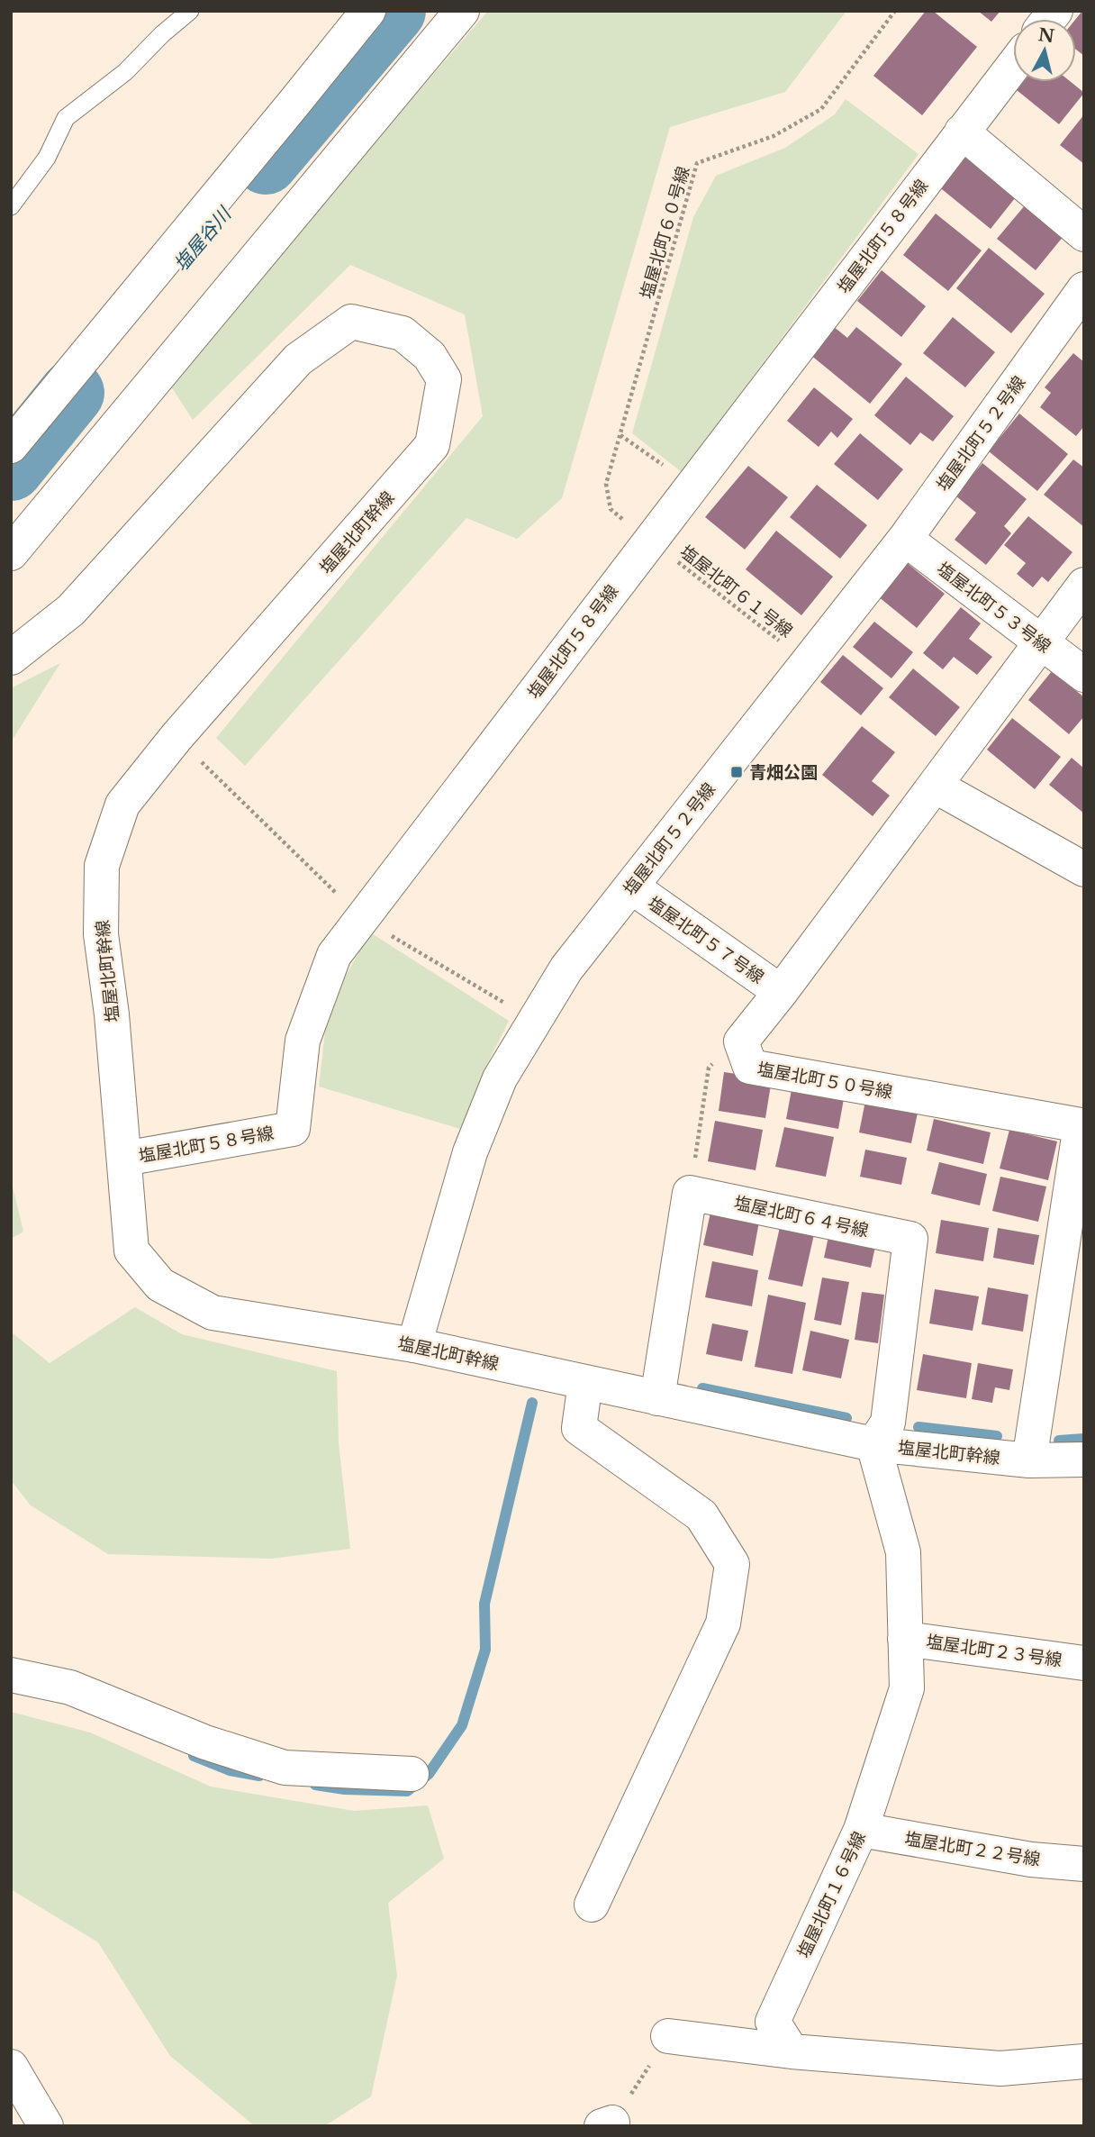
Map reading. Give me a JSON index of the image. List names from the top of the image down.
{
  "streets": {
    "street": [
      "塩屋北町５８号線",
      "塩屋北町５２号線",
      "塩屋北町幹線",
      "塩屋北町５３号線",
      "塩屋北町５７号線",
      "塩屋北町５０号線",
      "塩屋北町６４号線",
      "塩屋北町２３号線",
      "塩屋北町２２号線",
      "塩屋北町１６号線"
    ],
    "path": ["塩屋北町６０号線", "塩屋北町６１号線"]
  },
  "crossings": [
    ["塩屋北町６０号線", "塩屋北町５８号線"],
    ["塩屋北町６０号線", "塩屋北町６１号線"],
    ["塩屋北町５８号線", "塩屋北町幹線"],
    ["塩屋北町５８号線", "塩屋北町６１号線"],
    ["塩屋北町５２号線", "塩屋北町幹線"],
    ["塩屋北町５２号線", "塩屋北町６１号線"],
    ["塩屋北町５２号線", "塩屋北町５３号線"],
    ["塩屋北町５２号線", "塩屋北町５７号線"],
    ["塩屋北町幹線", "塩屋北町５０号線"],
    ["塩屋北町幹線", "塩屋北町６４号線"],
    ["塩屋北町幹線", "塩屋北町１６号線"],
    ["塩屋北町５３号線", "塩屋北町５０号線"],
    ["塩屋北町５７号線", "塩屋北町５０号線"],
    ["塩屋北町６４号線", "塩屋北町１６号線"],
    ["塩屋北町２３号線", "塩屋北町１６号線"],
    ["塩屋北町２２号線", "塩屋北町１６号線"]
  ],
  "water": ["塩屋谷川"],
  "places": {
    "transit": ["青畑公園"]
  },
  "north": "top"
}
